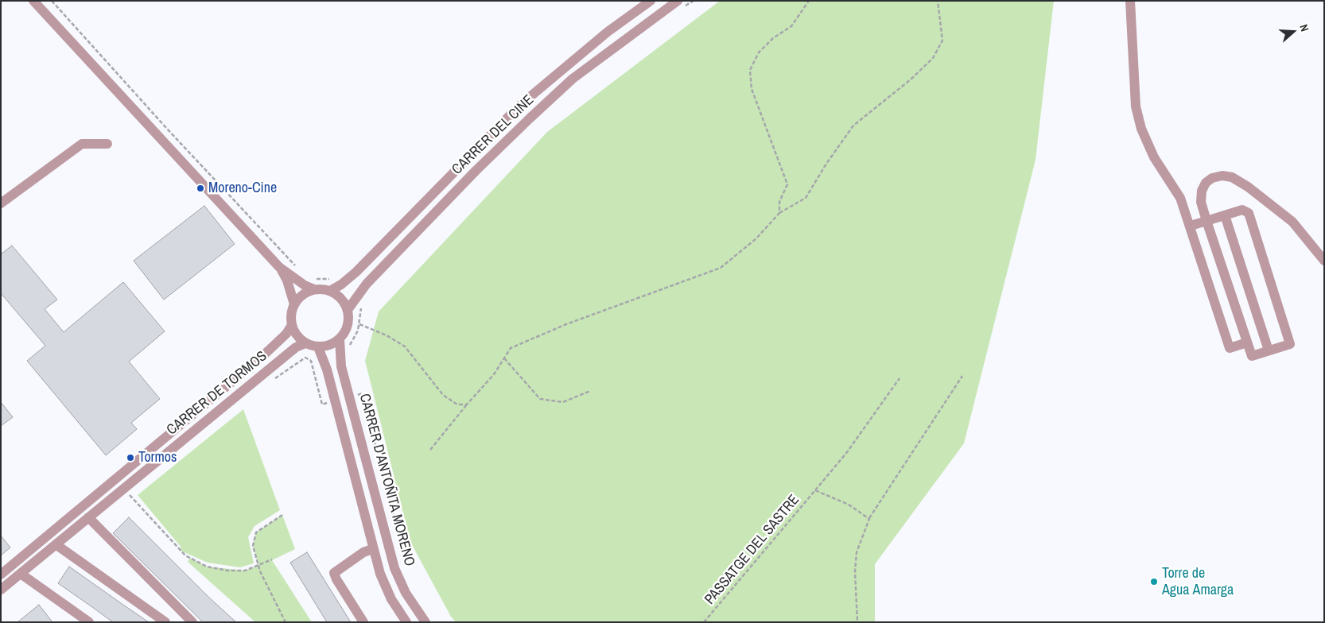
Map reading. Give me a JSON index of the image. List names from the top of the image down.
{
  "streets": {
    "street": ["CARRER DEL CINE", "CARRER DE TORMOS", "CARRER D'ANTOÑITA MORENO"],
    "path": ["PASSATGE DEL SASTRE"]
  },
  "crossings": [
    ["CARRER DEL CINE", "CARRER DE TORMOS"],
    ["CARRER DEL CINE", "CARRER D'ANTOÑITA MORENO"],
    ["CARRER DE TORMOS", "CARRER D'ANTOÑITA MORENO"]
  ],
  "places": ["Moreno-Cine", "Tormos", "Torre de Agua Amarga"],
  "north": "right"
}
